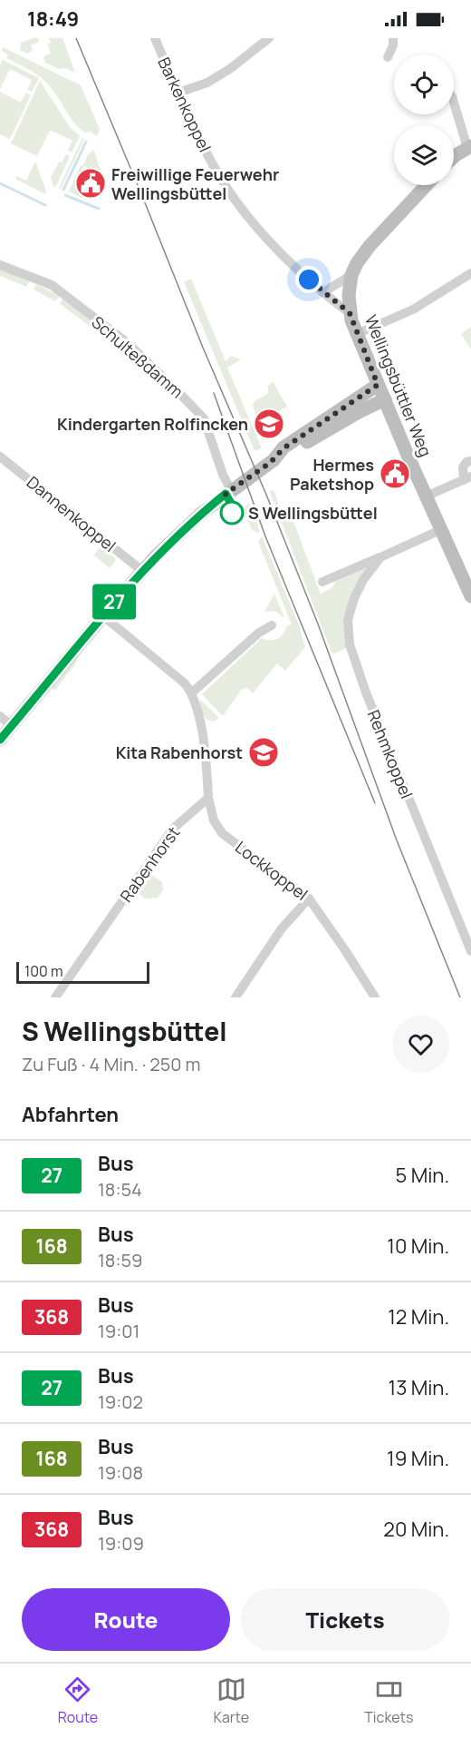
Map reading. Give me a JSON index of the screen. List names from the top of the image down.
{
  "streets": {
    "main road": ["Wellingsbüttler Weg"],
    "street": [
      "Barkenkoppel",
      "Schulteßdamm",
      "Dannenkoppel",
      "Rehmkoppel",
      "Rabenhorst",
      "Lockkoppel"
    ]
  },
  "crossings": [
    ["Barkenkoppel", "Wellingsbüttler Weg"],
    ["Wellingsbüttler Weg", "Rehmkoppel"],
    ["Rabenhorst", "Lockkoppel"]
  ],
  "places": {
    "public building": ["Freiwillige Feuerwehr Wellingsbüttel", "Hermes Paketshop"],
    "school or university": ["Kindergarten Rolfincken", "Kita Rabenhorst"],
    "other": ["S Wellingsbüttel"]
  },
  "lines": ["bus line 27"],
  "scale_bar": "100 m",
  "page": {
    "status": "18:49",
    "on_map": "27",
    "scale": "100 m",
    "heading": [
      ["S Wellingsbüttel", "Zu Fuß · 4 Min. · 250 m"],
      "Abfahrten"
    ],
    "list": [
      {
        "mark": "27",
        "name": "Bus",
        "note": "18:54",
        "value": "5 Min."
      },
      {
        "mark": "168",
        "name": "Bus",
        "note": "18:59",
        "value": "10 Min."
      },
      {
        "mark": "368",
        "name": "Bus",
        "note": "19:01",
        "value": "12 Min."
      },
      {
        "mark": "27",
        "name": "Bus",
        "note": "19:02",
        "value": "13 Min."
      },
      {
        "mark": "168",
        "name": "Bus",
        "note": "19:08",
        "value": "19 Min."
      },
      {
        "mark": "368",
        "name": "Bus",
        "note": "19:09",
        "value": "20 Min."
      }
    ],
    "buttons": ["Route", "Tickets"],
    "tabs": ["Route", "Karte", "Tickets"]
  }
}
